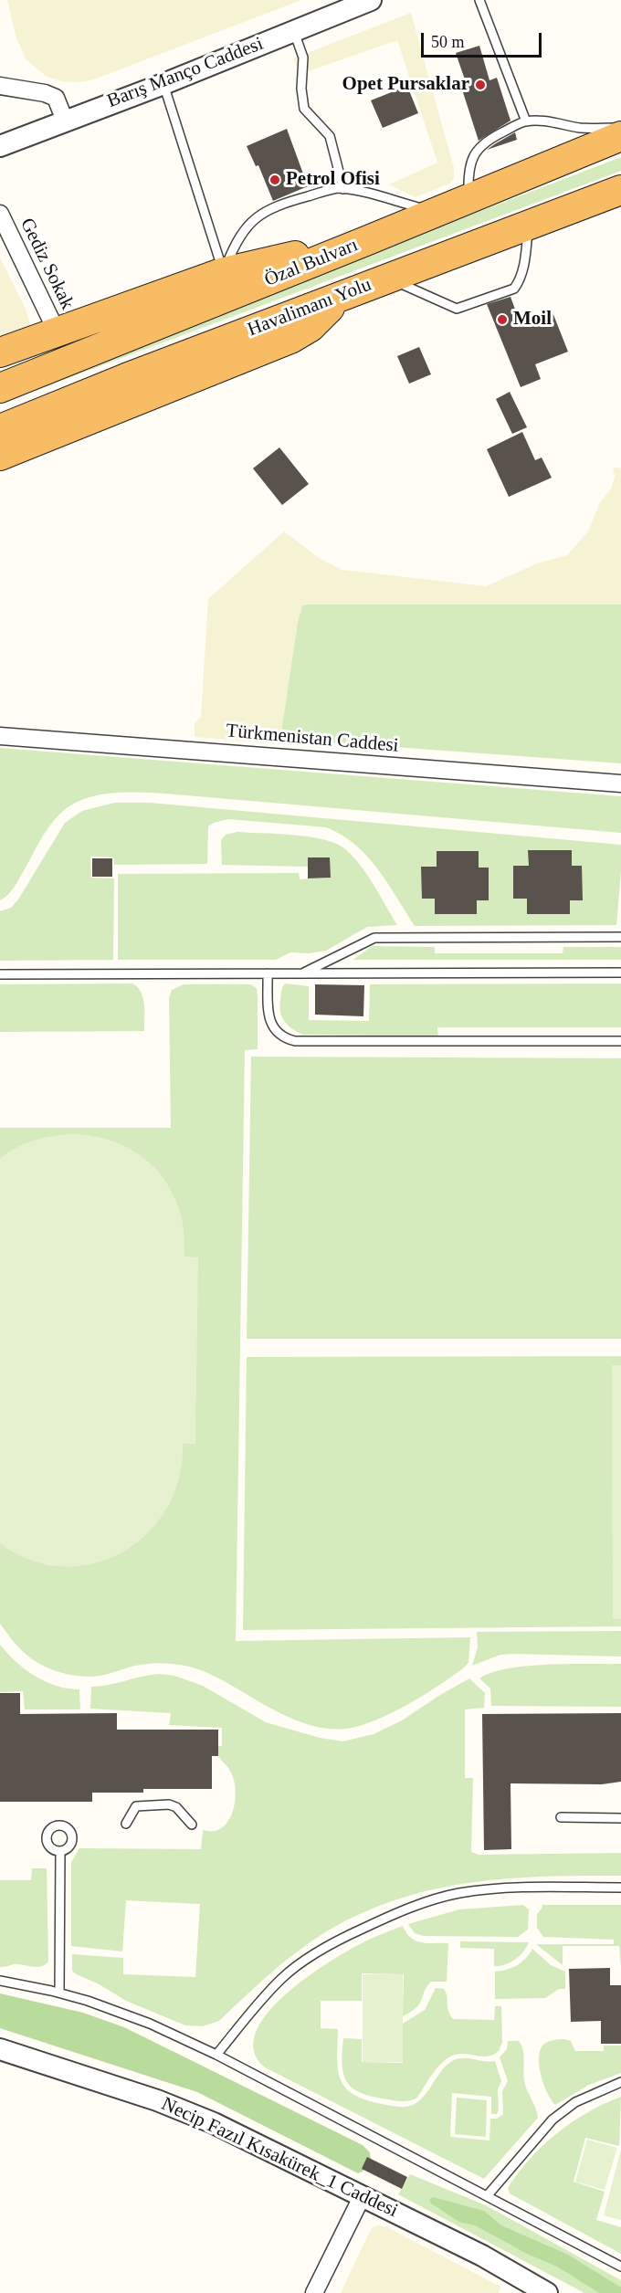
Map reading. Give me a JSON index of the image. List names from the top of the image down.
{
  "streets": {
    "highway": ["Özal Bulvarı", "Havalimanı Yolu"],
    "street": [
      "Barış Manço Caddesi",
      "Gediz Sokak",
      "Türkmenistan Caddesi",
      "Necip Fazıl Kısakürek_1 Caddesi"
    ]
  },
  "places": ["Opet Pursaklar", "Petrol Ofisi", "Moil"],
  "scale_bar": "50 m"
}
